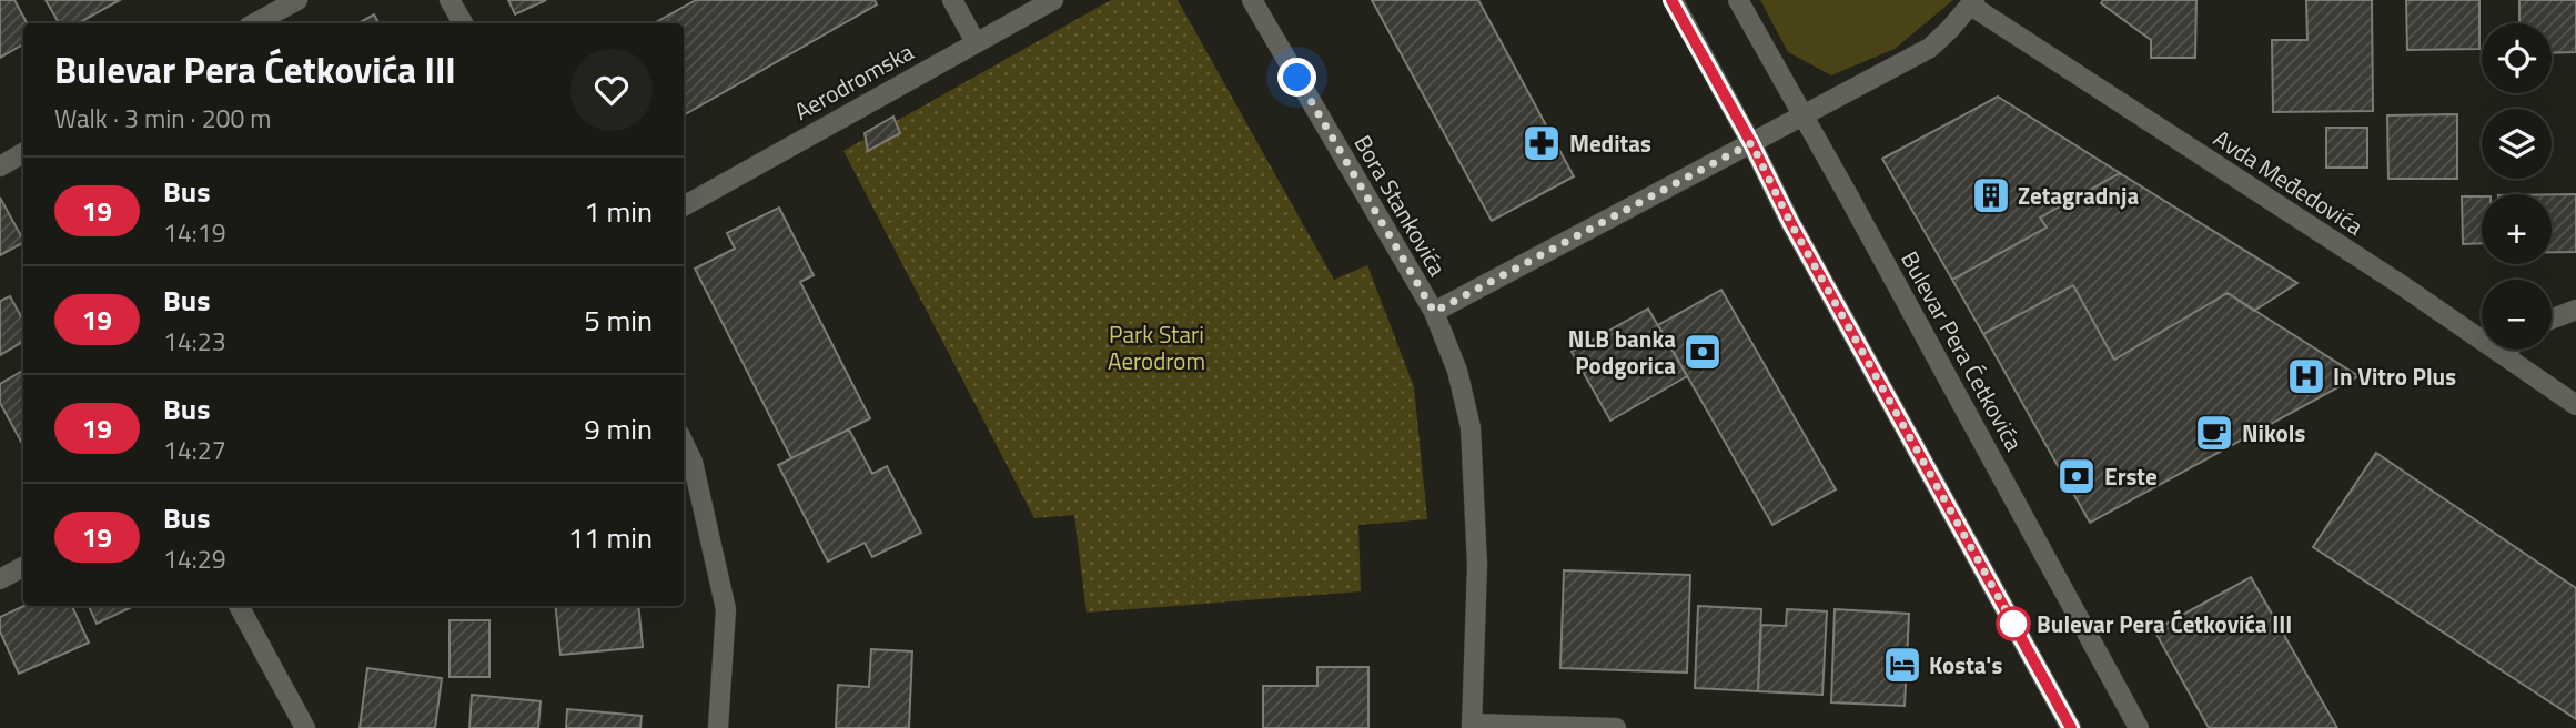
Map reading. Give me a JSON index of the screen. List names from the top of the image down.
{
  "streets": {
    "street": [
      "Aerodromska",
      "Avda Međedovića",
      "Bora Stankovića",
      "Bulevar Pera Ćetkovića"
    ]
  },
  "parks": ["Park Stari Aerodrom"],
  "places": {
    "pharmacy": ["Meditas"],
    "building": ["Zetagradnja"],
    "bank": ["NLB banka Podgorica", "Erste"],
    "hospital": ["In Vitro Plus"],
    "cafe": ["Nikols"],
    "other": ["Bulevar Pera Ćetkovića III"],
    "hotel": ["Kosta's"]
  },
  "lines": ["bus line 19"],
  "page": {
    "map_buttons": ["+", "−"],
    "heading": ["Bulevar Pera Ćetkovića III", "Walk · 3 min · 200 m"],
    "list": [
      {
        "mark": "19",
        "name": "Bus",
        "note": "14:19",
        "value": "1 min"
      },
      {
        "mark": "19",
        "name": "Bus",
        "note": "14:23",
        "value": "5 min"
      },
      {
        "mark": "19",
        "name": "Bus",
        "note": "14:27",
        "value": "9 min"
      },
      {
        "mark": "19",
        "name": "Bus",
        "note": "14:29",
        "value": "11 min"
      }
    ]
  }
}
